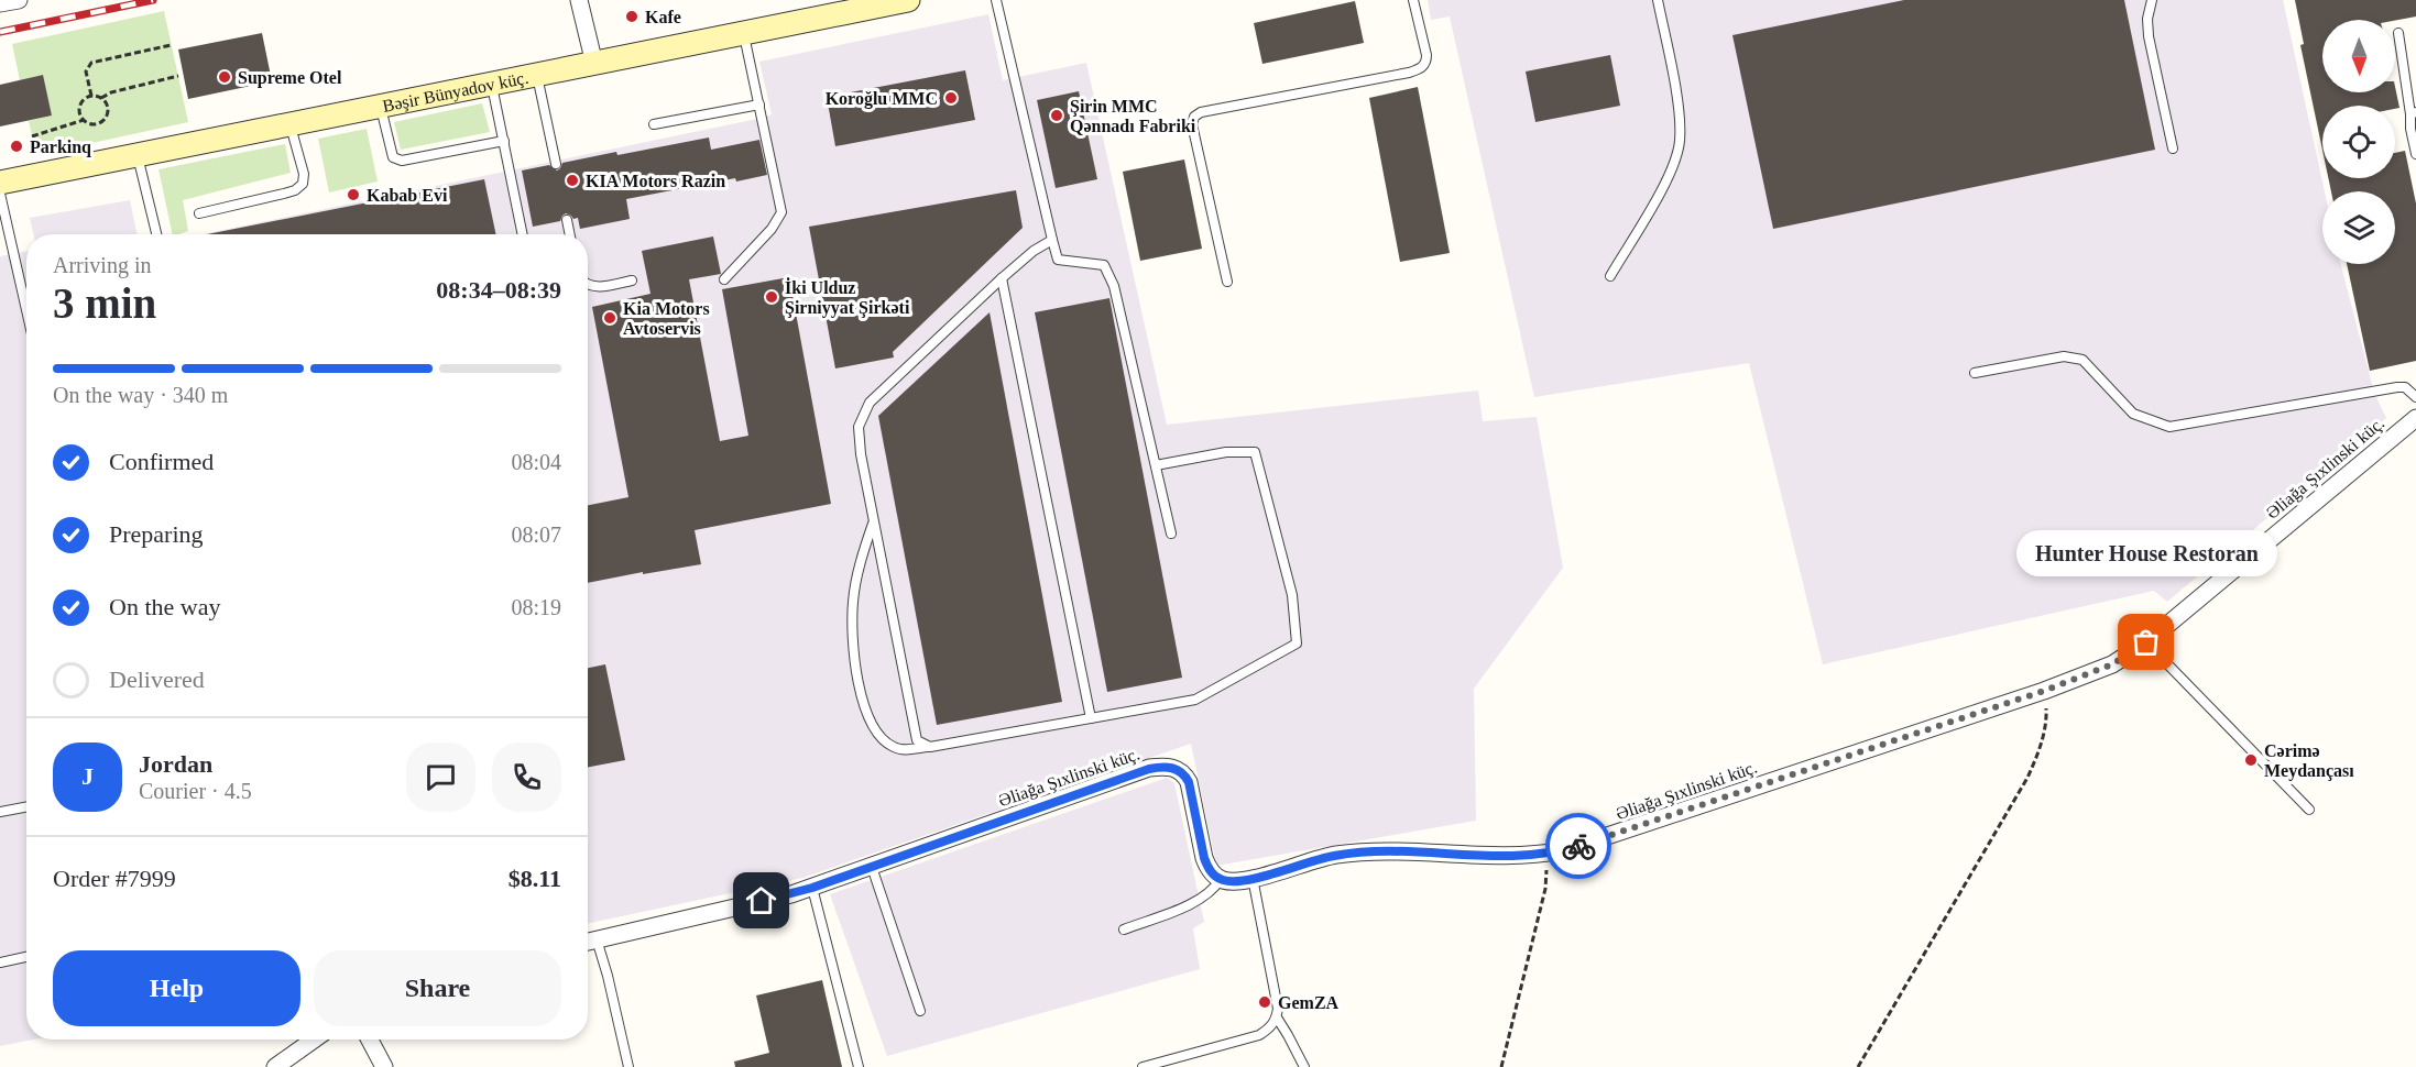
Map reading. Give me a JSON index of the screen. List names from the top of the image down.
{
  "streets": {
    "street": ["Bəşir Bünyadov küç.", "Əliağa Şıxlinski küç."]
  },
  "places": [
    "Kafe",
    "Supreme Otel",
    "Koroğlu MMC",
    "Şirin MMC Qənnadı Fabriki",
    "Parkinq",
    "KIA Motors Razin",
    "Kabab Evi",
    "İki Ulduz Şirniyyat Şirkəti",
    "Kia Motors Avtoservis",
    "Hunter House Restoran",
    "Cərimə Meydançası",
    "GemZA"
  ],
  "north": "bottom",
  "page": {
    "heading": ["3 min", "Arriving in", "08:34–08:39"],
    "panel": [
      "Jordan",
      "Courier · 4.5",
      "Order #7999",
      "$8.11"
    ],
    "bar": "On the way · 340 m",
    "list": [
      ["Confirmed", "08:04"],
      ["Preparing", "08:07"],
      ["On the way", "08:19"],
      "Delivered"
    ],
    "bubble": "Hunter House Restoran",
    "round": "J",
    "buttons": ["Help", "Share"]
  }
}
